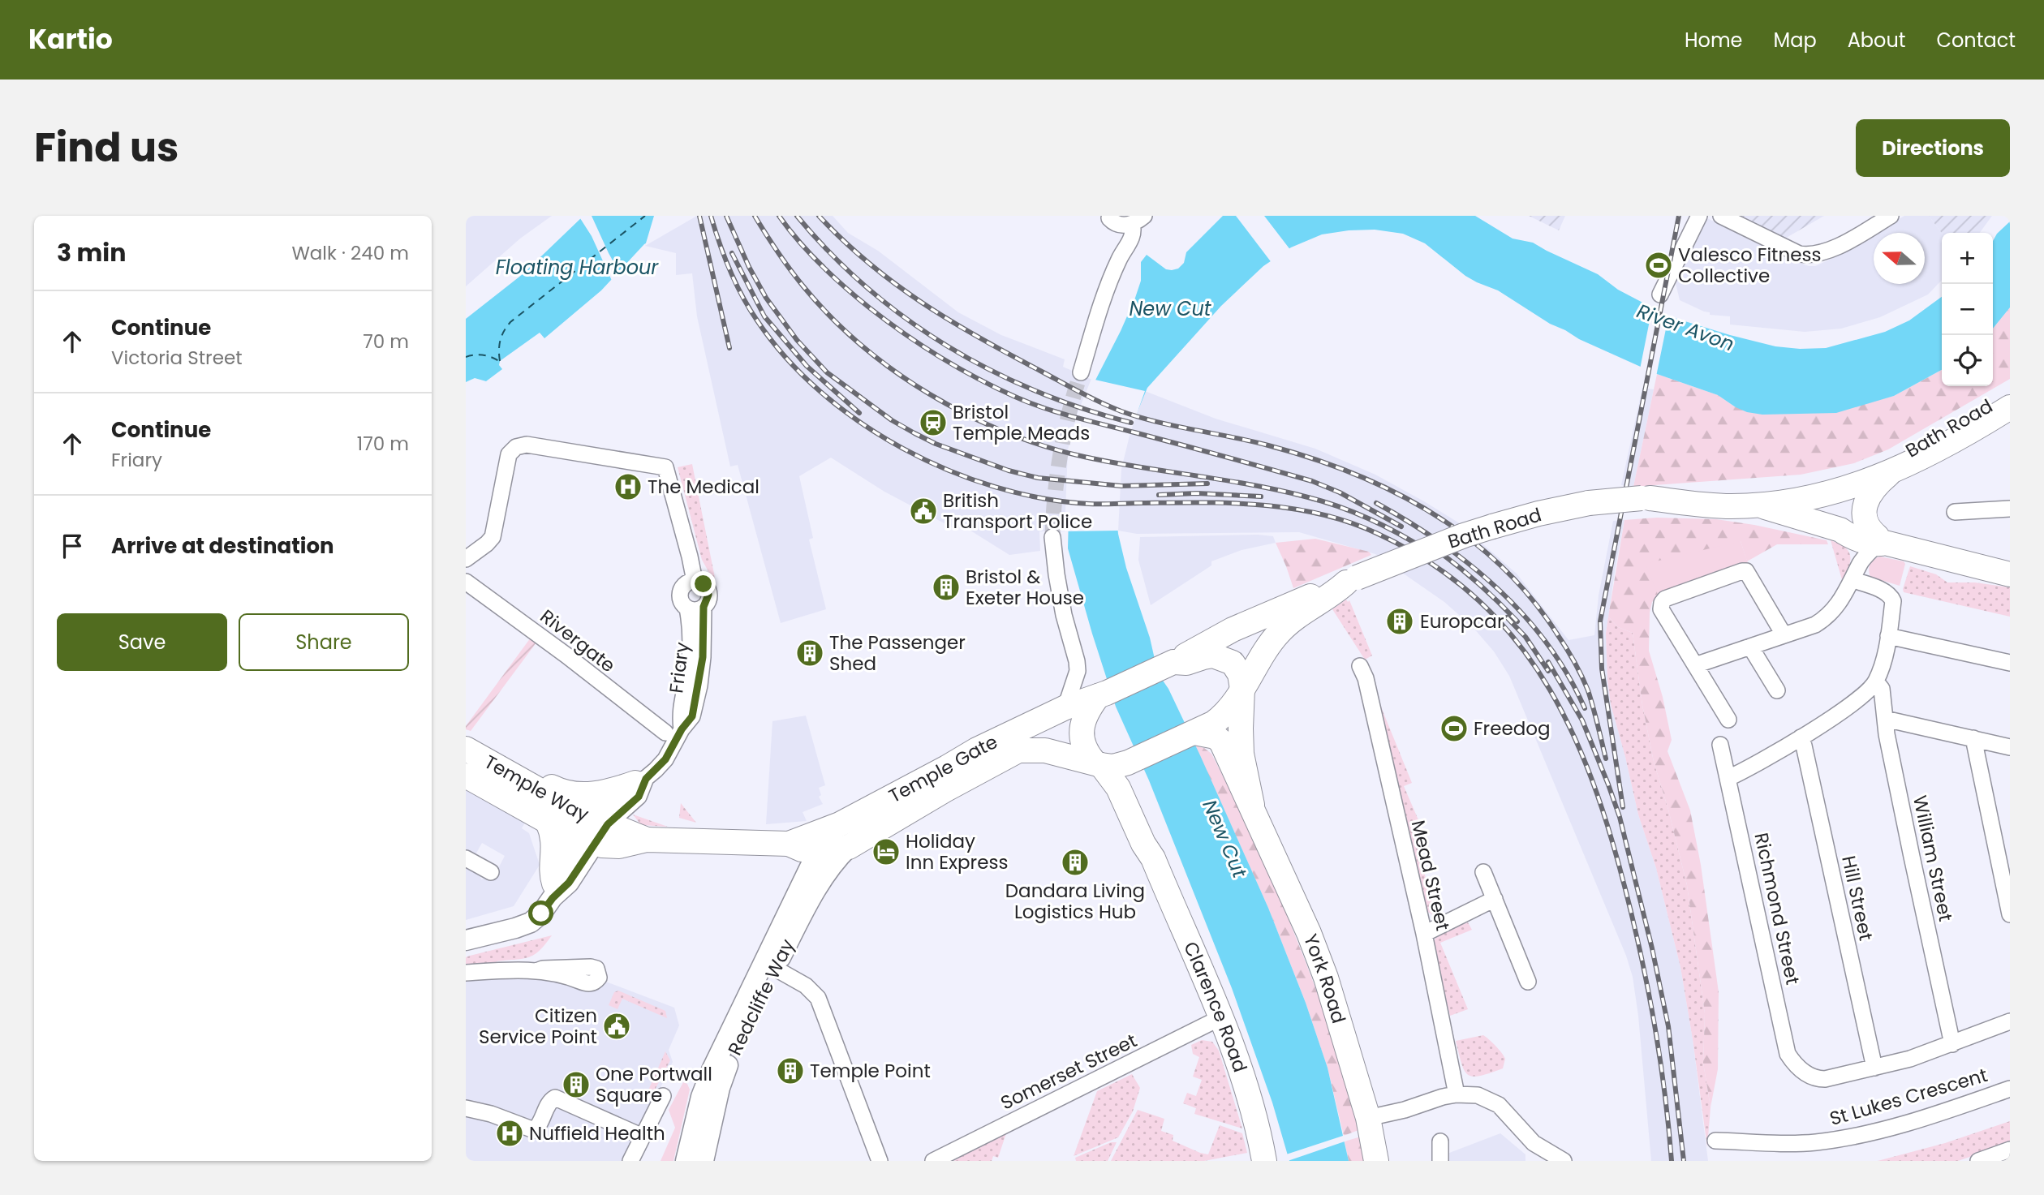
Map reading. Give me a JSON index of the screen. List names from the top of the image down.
{
  "streets": {
    "highway": [
      "Bath Road",
      "Temple Gate",
      "Temple Way",
      "York Road",
      "Clarence Road"
    ],
    "main road": ["Redcliffe Way"],
    "street": [
      "Rivergate",
      "Friary",
      "William Street",
      "Mead Street",
      "Hill Street",
      "Richmond Street",
      "Somerset Street",
      "St Lukes Crescent"
    ]
  },
  "crossings": [
    ["Bath Road", "Temple Gate"],
    ["Bath Road", "York Road"],
    ["Bath Road", "Clarence Road"],
    ["Friary", "Temple Gate"],
    ["Friary", "Temple Way"],
    ["Temple Gate", "Temple Way"],
    ["Temple Gate", "Redcliffe Way"],
    ["Temple Gate", "Clarence Road"],
    ["Hill Street", "Richmond Street"],
    ["Clarence Road", "Somerset Street"]
  ],
  "water": ["Floating Harbour", "New Cut", "River Avon"],
  "places": {
    "sports": ["Valesco Fitness Collective", "Freedog"],
    "station": ["Bristol Temple Meads"],
    "hospital": ["The Medical", "Nuffield Health"],
    "public building": ["British Transport Police", "Citizen Service Point"],
    "building": [
      "Bristol & Exeter House",
      "Europcar",
      "The Passenger Shed",
      "Dandara Living Logistics Hub",
      "Temple Point",
      "One Portwall Square"
    ],
    "hotel": ["Holiday Inn Express"]
  },
  "north": "left",
  "page": {
    "header": "Kartio",
    "nav": [
      "Home",
      "Map",
      "About",
      "Contact"
    ],
    "title": "Find us",
    "buttons": [
      "Directions",
      ["Save", "Share"]
    ],
    "heading": ["3 min", "Walk · 240 m"],
    "map_buttons": ["+", "−"],
    "list": [
      ["Continue", "Victoria Street", "70 m"],
      ["Continue", "Friary", "170 m"],
      "Arrive at destination"
    ]
  }
}
